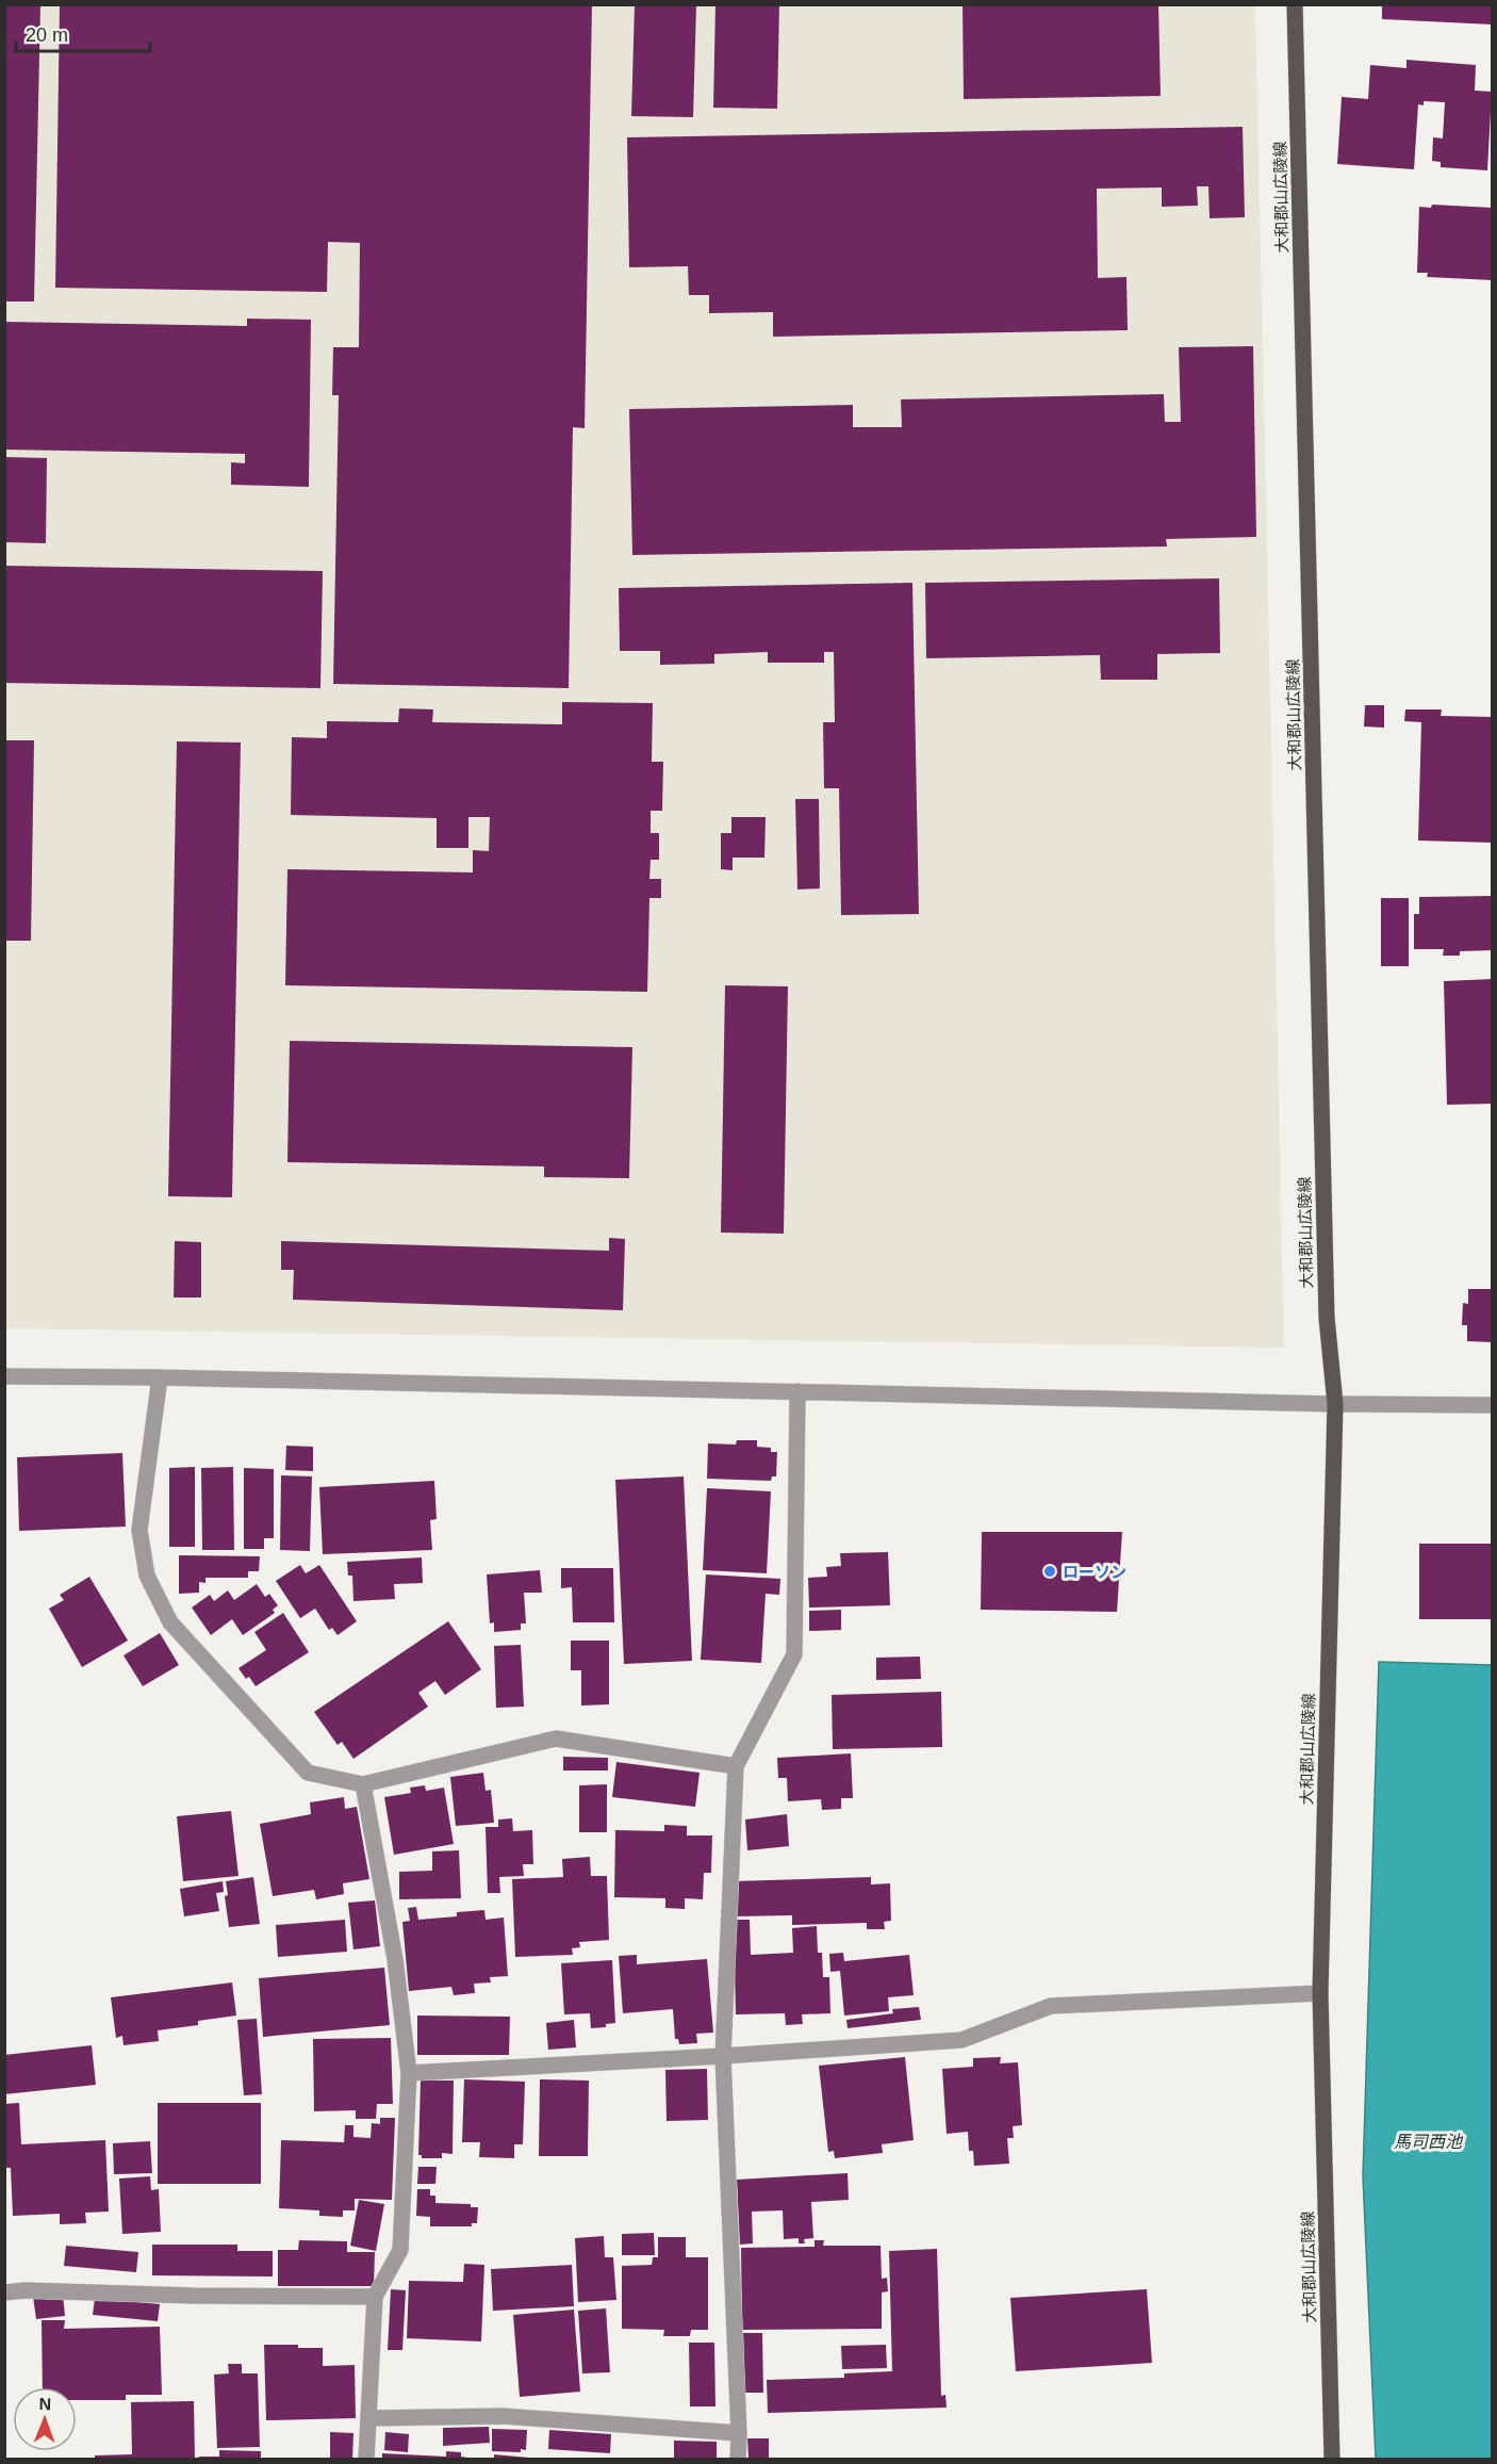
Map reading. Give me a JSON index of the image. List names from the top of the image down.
{
  "streets": {
    "main road": ["大和郡山広陵線"]
  },
  "water": ["馬司西池"],
  "places": ["ローソン"],
  "scale_bar": "20 m",
  "north": "top"
}
